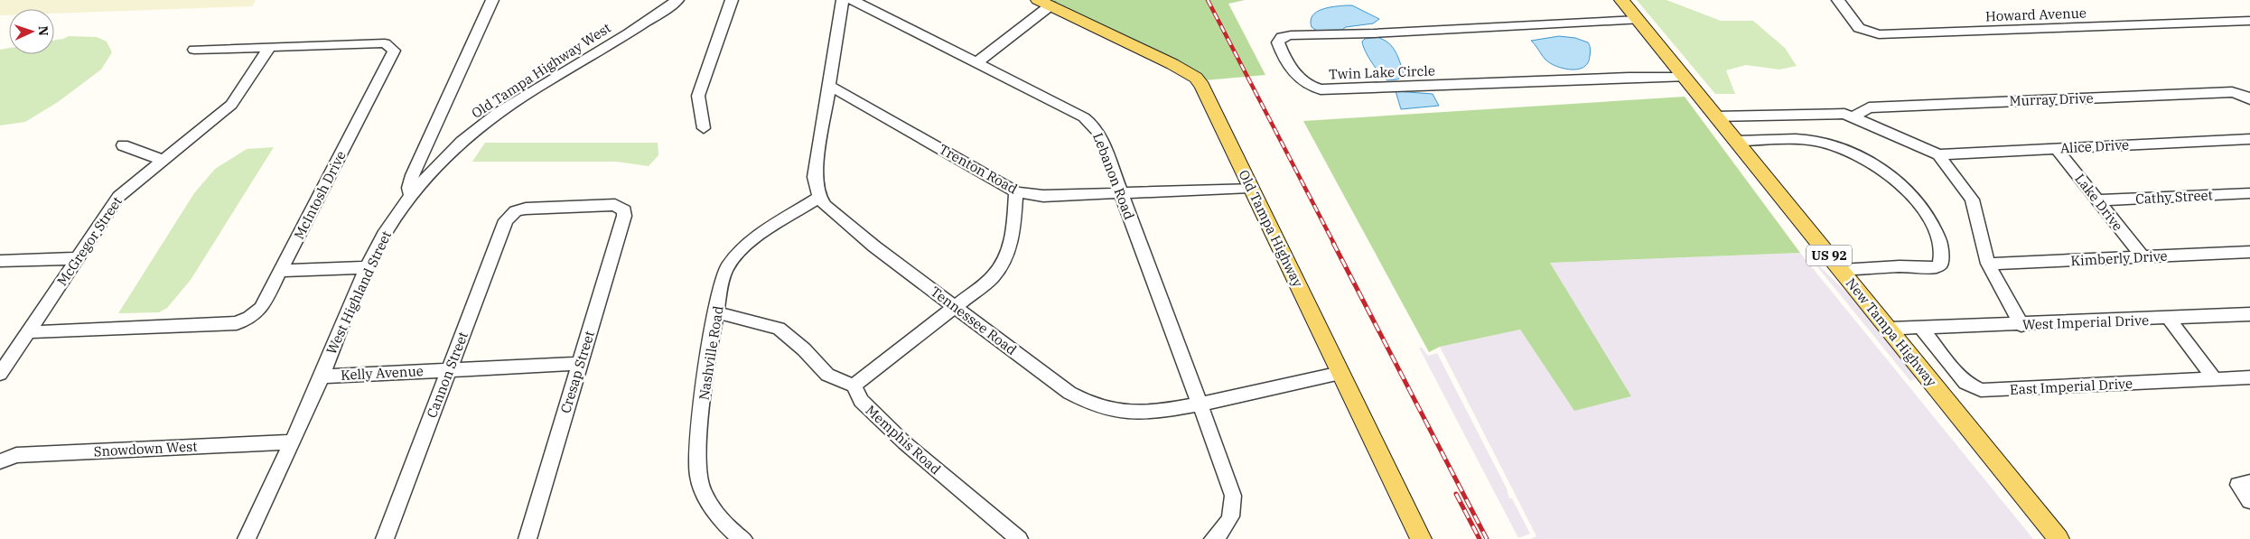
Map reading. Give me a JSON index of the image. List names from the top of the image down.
{
  "streets": {
    "main road": ["Old Tampa Highway", "US 92", "New Tampa Highway"],
    "street": [
      "Howard Avenue",
      "Old Tampa Highway West",
      "Twin Lake Circle",
      "Murray Drive",
      "Alice Drive",
      "Trenton Road",
      "Lebanon Road",
      "McIntosh Drive",
      "Cathy Street",
      "Lake Drive",
      "McGregor Street",
      "Kimberly Drive",
      "West Highland Street",
      "Tennessee Road",
      "West Imperial Drive",
      "Nashville Road",
      "Cresap Street",
      "Kelly Avenue",
      "Cannon Street",
      "East Imperial Drive",
      "Memphis Road",
      "Snowdown West"
    ]
  },
  "crossings": [
    ["Old Tampa Highway West", "West Highland Street"],
    ["Twin Lake Circle", "New Tampa Highway"],
    ["Alice Drive", "Lake Drive"],
    ["Trenton Road", "Lebanon Road"],
    ["Trenton Road", "Old Tampa Highway"],
    ["Lebanon Road", "Tennessee Road"],
    ["McIntosh Drive", "McGregor Street"],
    ["Cathy Street", "Lake Drive"],
    ["Lake Drive", "Kimberly Drive"],
    ["Old Tampa Highway", "Tennessee Road"],
    ["West Highland Street", "Kelly Avenue"],
    ["West Highland Street", "Snowdown West"],
    ["Tennessee Road", "Nashville Road"],
    ["West Imperial Drive", "New Tampa Highway"],
    ["West Imperial Drive", "East Imperial Drive"],
    ["Cresap Street", "Kelly Avenue"],
    ["Cresap Street", "Cannon Street"],
    ["Kelly Avenue", "Cannon Street"]
  ],
  "north": "right"
}
